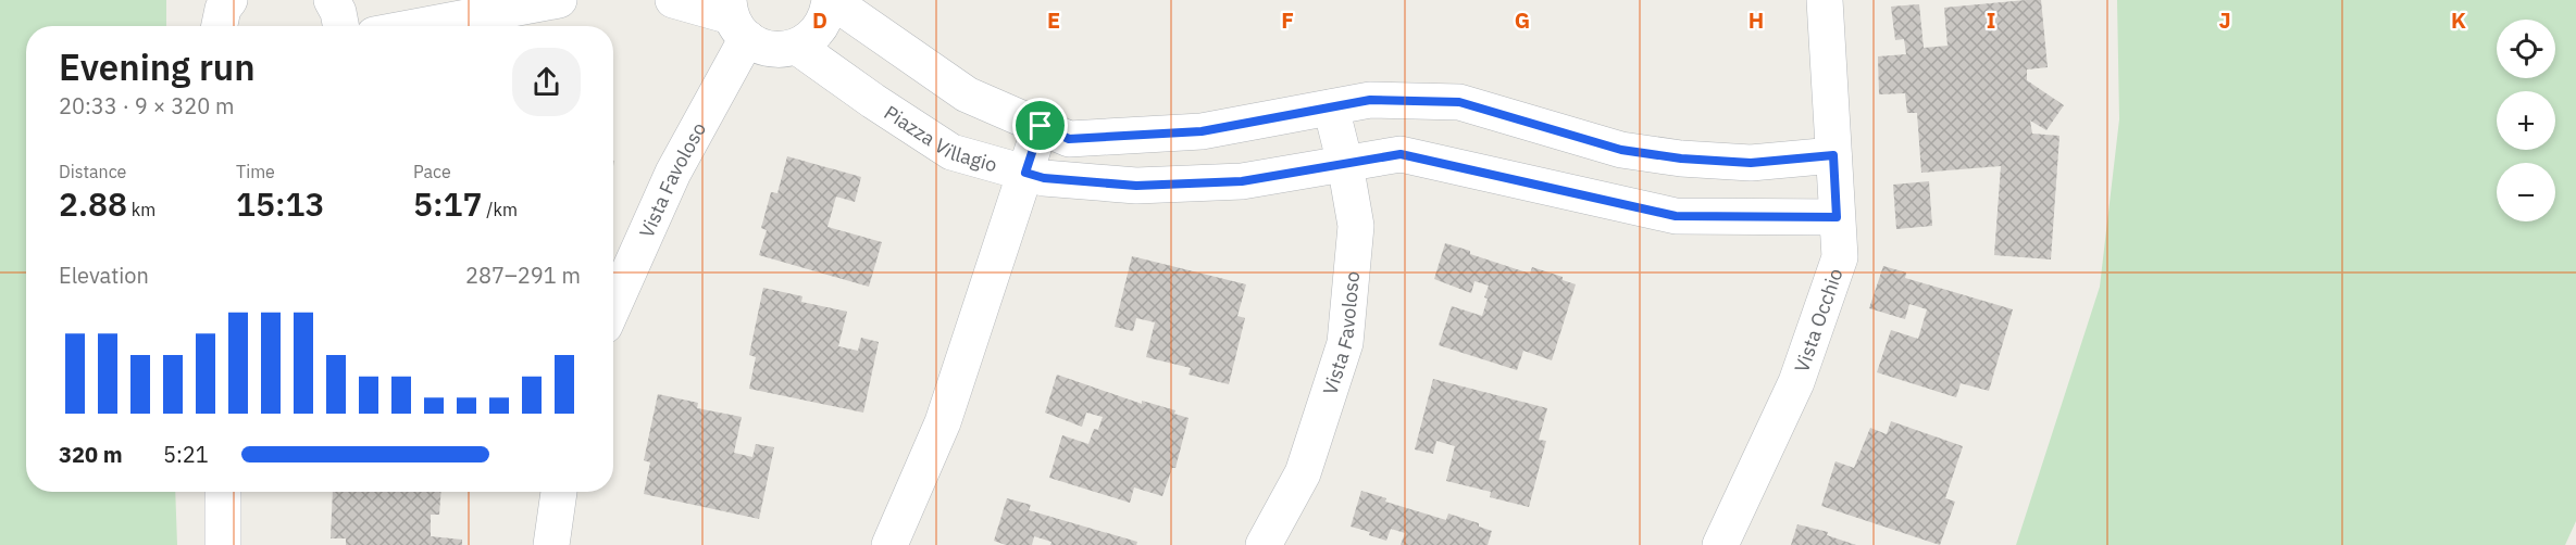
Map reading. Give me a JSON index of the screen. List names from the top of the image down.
{
  "streets": {
    "street": ["Piazza Villagio", "Vista Favoloso", "Vista Occhio"]
  },
  "crossings": [
    ["Piazza Villagio", "Vista Favoloso"],
    ["Piazza Villagio", "Vista Occhio"]
  ],
  "page": {
    "map_buttons": ["+", "−"],
    "heading": ["Evening run", "20:33 · 9 × 320 m"],
    "stats": [
      ["Distance", "2.88 km"],
      ["Time", "15:13"],
      ["Pace", "5:17 /km"]
    ],
    "chart": ["Elevation", "287–291 m"],
    "list": [
      {
        "name": "320 m",
        "note": "5:21"
      }
    ]
  },
  "grid": {
    "columns": [
      "D",
      "E",
      "F",
      "G",
      "H",
      "I",
      "J",
      "K"
    ]
  }
}
